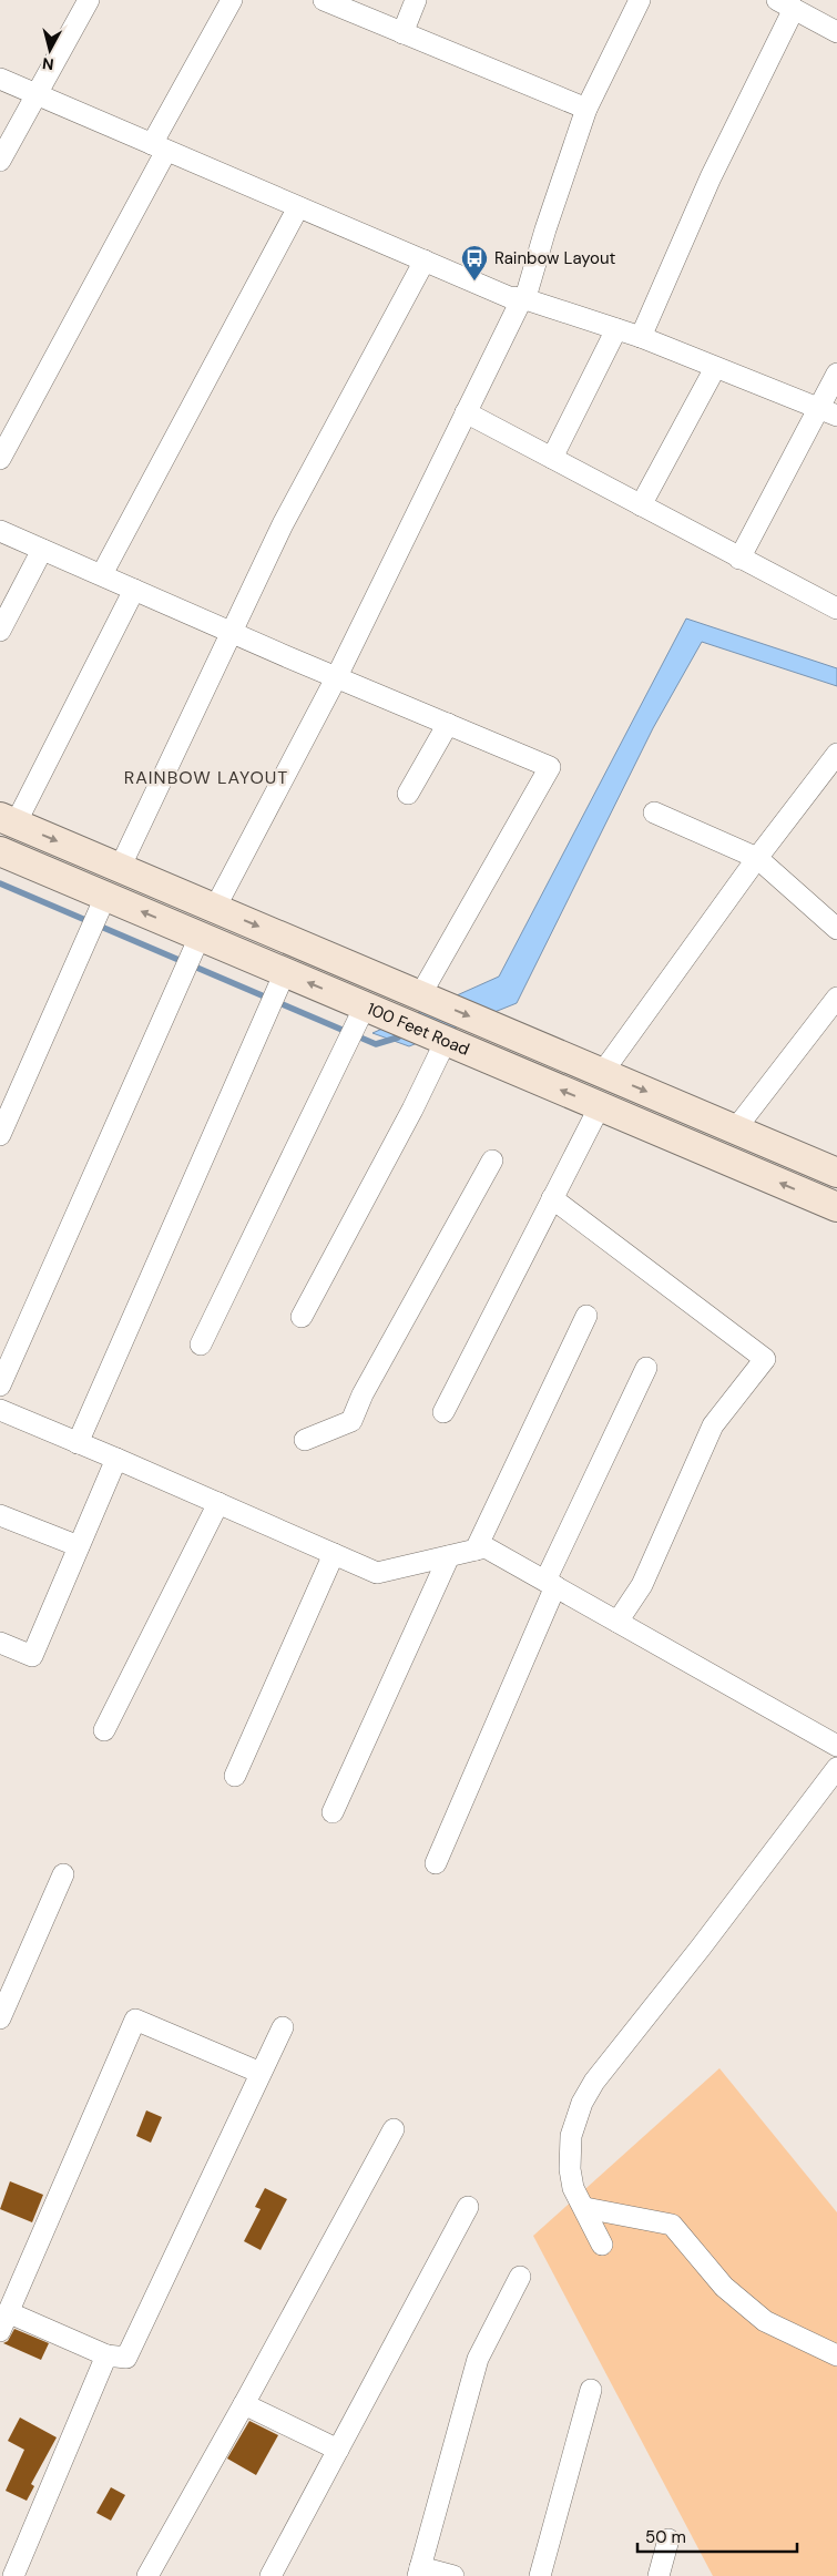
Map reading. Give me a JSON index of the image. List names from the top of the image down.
{
  "streets": {
    "main road": ["100 Feet Road"]
  },
  "districts": ["RAINBOW LAYOUT"],
  "places": {
    "bus stop": ["Rainbow Layout"]
  },
  "scale_bar": "50 m",
  "north": "bottom"
}
